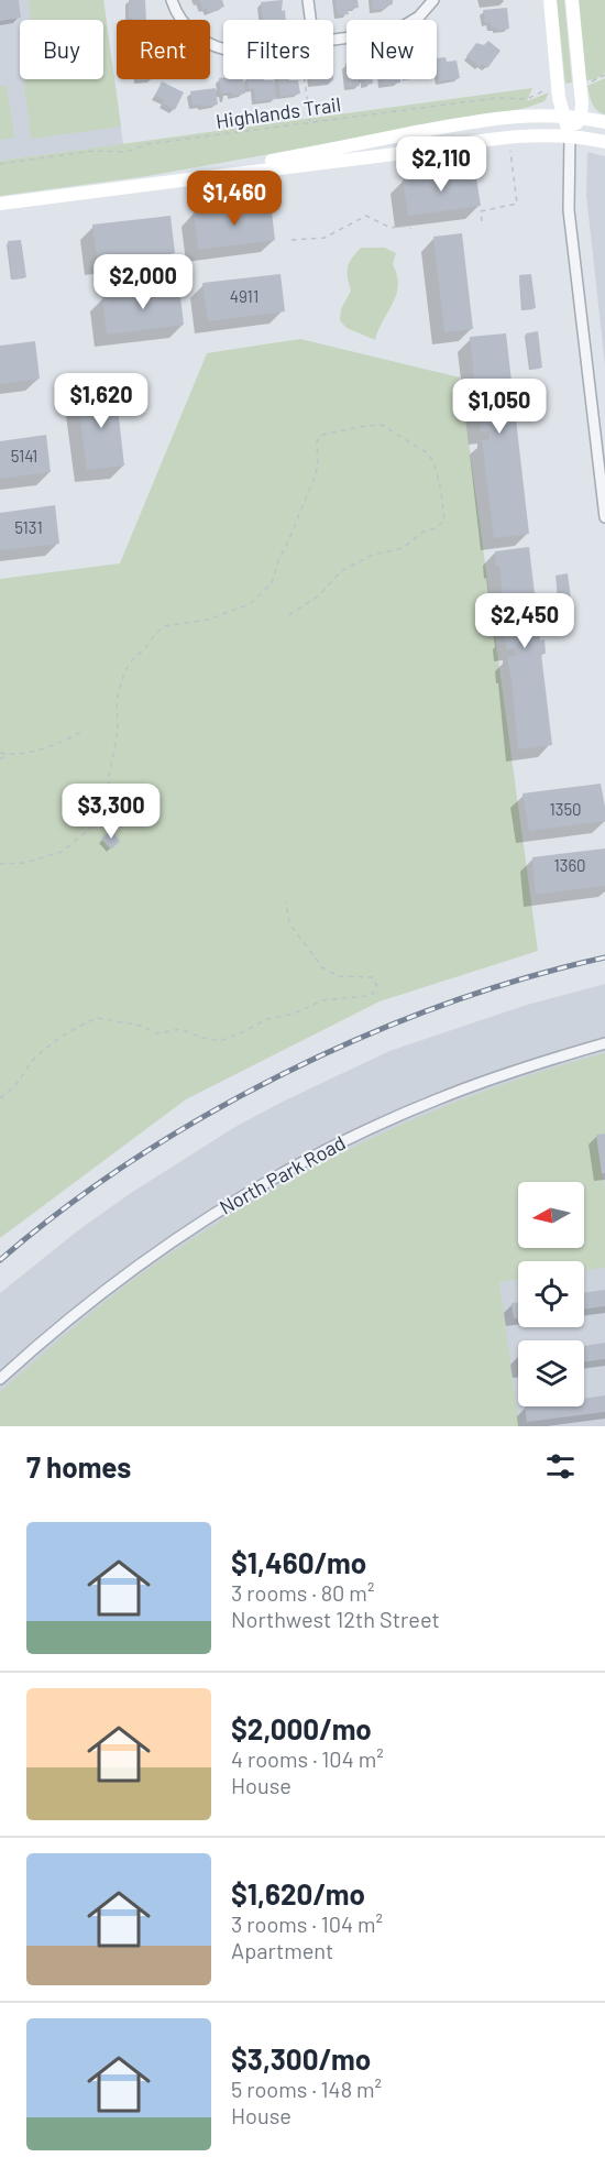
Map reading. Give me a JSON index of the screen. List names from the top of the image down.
{
  "streets": {
    "street": ["North Park Road"],
    "path": ["Highlands Trail"]
  },
  "house_numbers": [
    "4911",
    "5141",
    "5131",
    "1350",
    "1360"
  ],
  "north": "left",
  "page": {
    "chip": [
      "Buy",
      "Rent",
      "Filters",
      "New"
    ],
    "price": [
      "$2,110",
      "$1,460",
      "$2,000",
      "$1,620",
      "$1,050",
      "$2,450",
      "$3,300"
    ],
    "heading": "7 homes",
    "list": [
      {
        "name": "$1,460/mo",
        "note": "3 rooms · 80 m² · Northwest 12th Street"
      },
      {
        "name": "$2,000/mo",
        "note": "4 rooms · 104 m² · House"
      },
      {
        "name": "$1,620/mo",
        "note": "3 rooms · 104 m² · Apartment"
      },
      {
        "name": "$3,300/mo",
        "note": "5 rooms · 148 m² · House"
      }
    ]
  }
}
